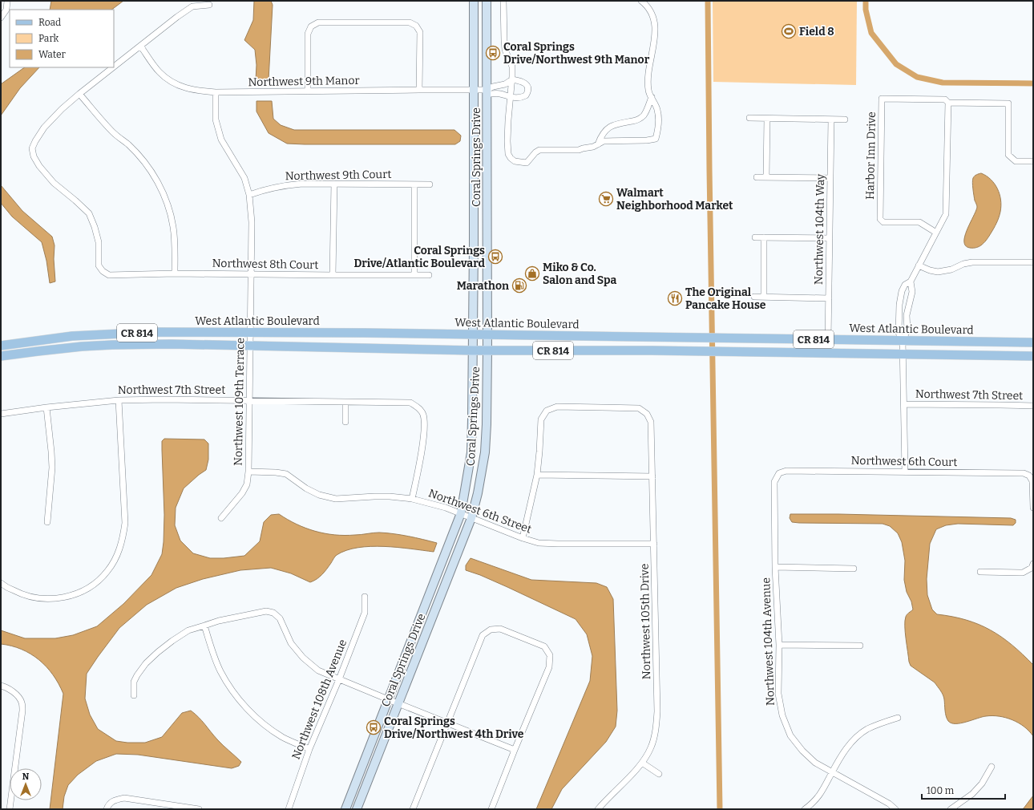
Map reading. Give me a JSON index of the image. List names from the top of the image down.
{
  "streets": {
    "main road": ["Coral Springs Drive", "West Atlantic Boulevard", "CR 814"],
    "street": [
      "Northwest 9th Manor",
      "Harbor Inn Drive",
      "Northwest 9th Court",
      "Northwest 104th Way",
      "Northwest 8th Court",
      "Northwest 7th Street",
      "Northwest 109th Terrace",
      "Northwest 6th Court",
      "Northwest 6th Street",
      "Northwest 105th Drive",
      "Northwest 104th Avenue",
      "Northwest 108th Avenue"
    ]
  },
  "crossings": [
    ["Northwest 9th Manor", "Coral Springs Drive"],
    ["Northwest 9th Manor", "Northwest 109th Terrace"],
    ["Coral Springs Drive", "West Atlantic Boulevard"],
    ["Coral Springs Drive", "Northwest 6th Street"],
    ["Northwest 9th Court", "Northwest 109th Terrace"],
    ["Northwest 104th Way", "West Atlantic Boulevard"],
    ["Northwest 8th Court", "Northwest 109th Terrace"],
    ["West Atlantic Boulevard", "Northwest 109th Terrace"],
    ["Northwest 7th Street", "Northwest 109th Terrace"],
    ["Northwest 7th Street", "Northwest 6th Street"],
    ["Northwest 109th Terrace", "Northwest 6th Street"],
    ["Northwest 6th Court", "Northwest 104th Avenue"],
    ["Northwest 6th Street", "Northwest 105th Drive"]
  ],
  "places": {
    "sports": ["Field 8"],
    "bus stop": ["Coral Springs Drive/Northwest 9th Manor", "Coral Springs Drive/Atlantic Boulevard", "Coral Springs Drive/Northwest 4th Drive"],
    "supermarket": ["Walmart Neighborhood Market"],
    "shop": ["Miko & Co. Salon and Spa"],
    "fuel station": ["Marathon"],
    "restaurant": ["The Original Pancake House"]
  },
  "legend": ["Road", "Park", "Water"],
  "scale_bar": "100 m",
  "north": "top"
}
